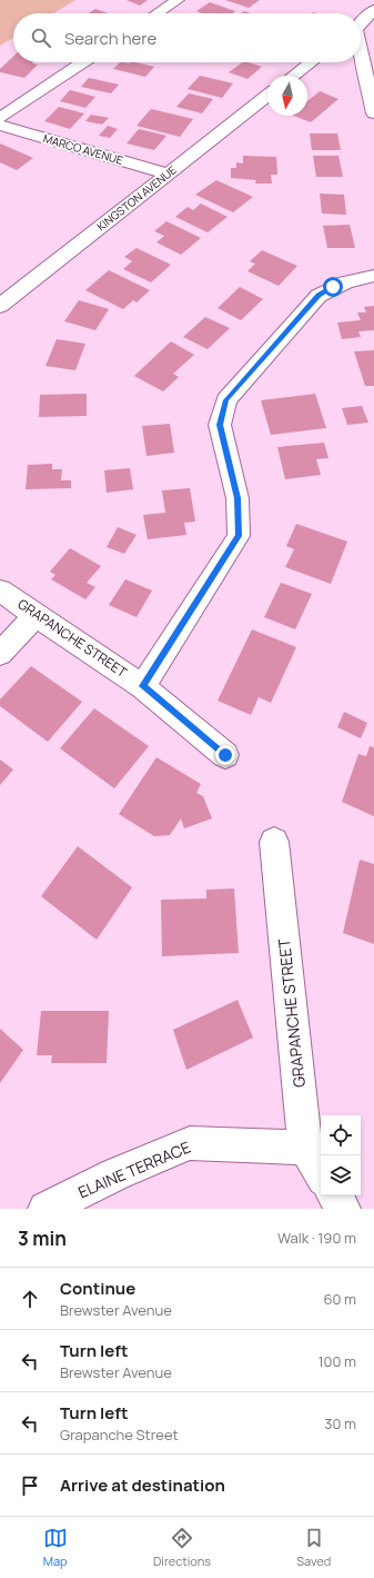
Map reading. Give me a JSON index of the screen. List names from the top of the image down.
{
  "streets": {
    "street": [
      "MARCO AVENUE",
      "KINGSTON AVENUE",
      "GRAPANCHE STREET",
      "ELAINE TERRACE"
    ]
  },
  "crossings": [
    ["MARCO AVENUE", "KINGSTON AVENUE"],
    ["GRAPANCHE STREET", "ELAINE TERRACE"]
  ],
  "north": "bottom",
  "page": {
    "search": "Search here",
    "heading": ["3 min", "Walk · 190 m"],
    "list": [
      ["Continue", "Brewster Avenue", "60 m"],
      ["Turn left", "Brewster Avenue", "100 m"],
      ["Turn left", "Grapanche Street", "30 m"],
      "Arrive at destination"
    ],
    "nav": ["Map", "Directions", "Saved"]
  }
}
